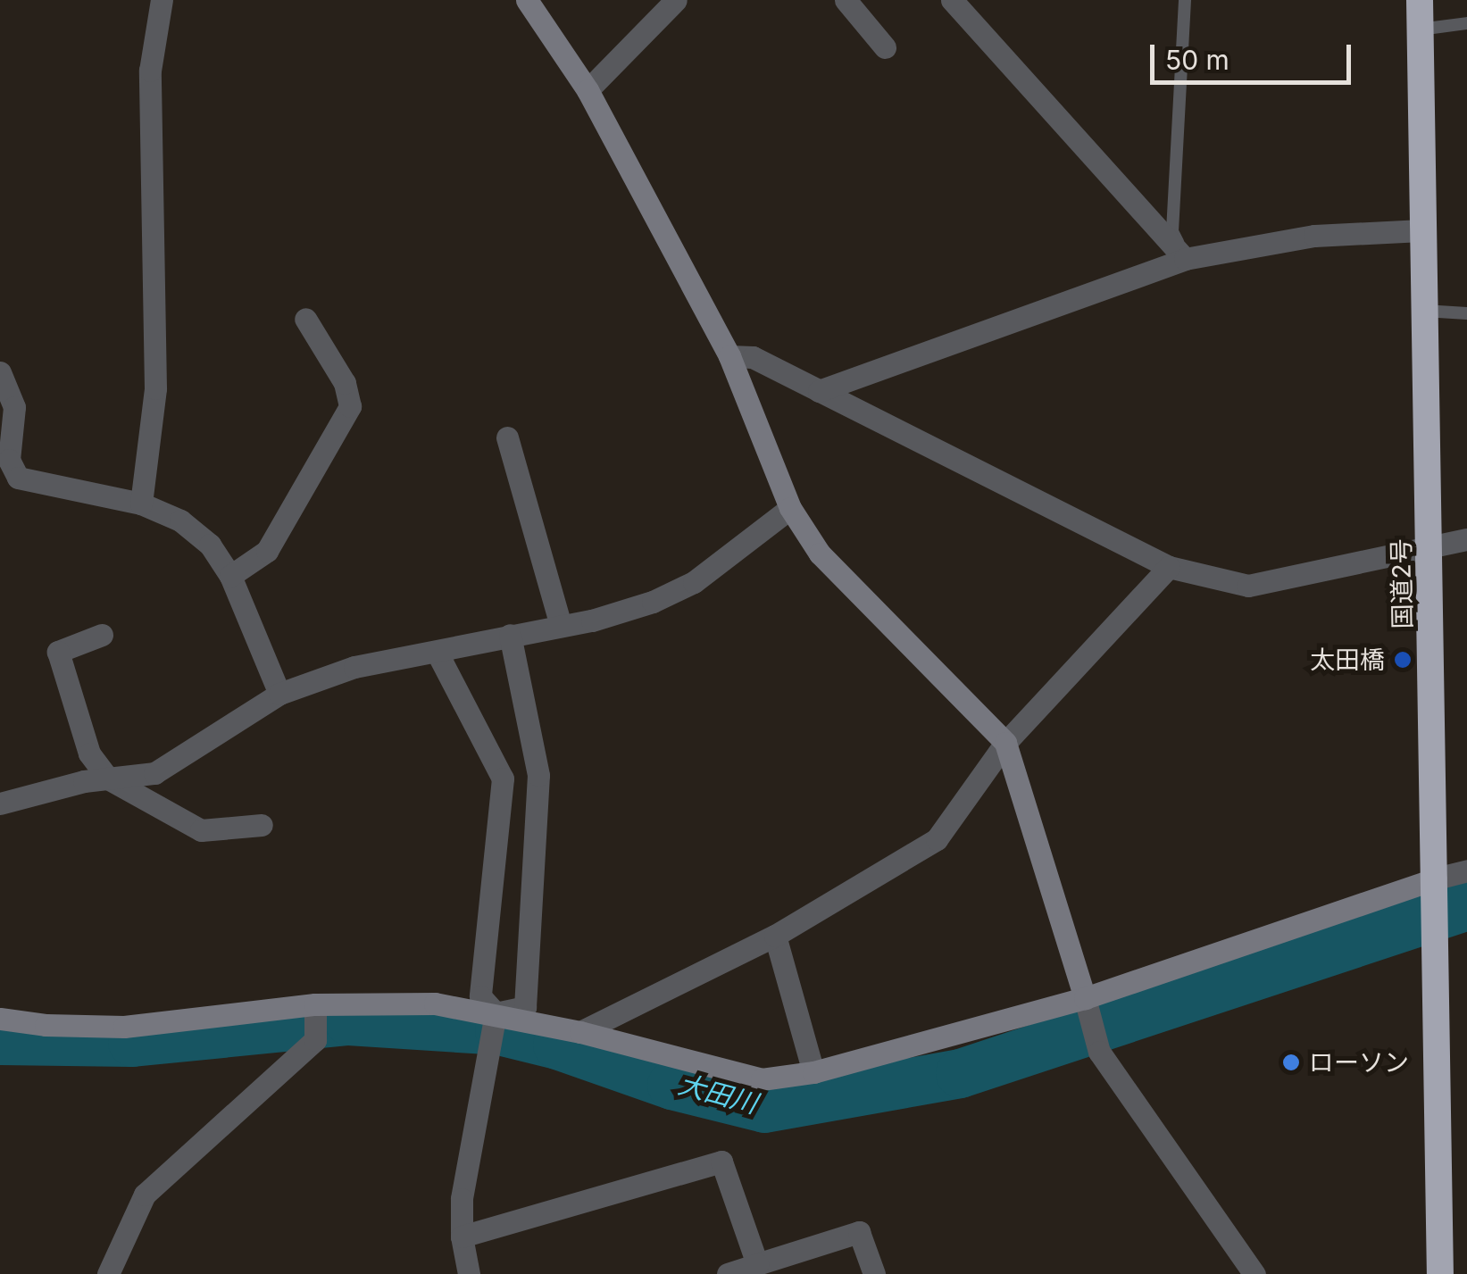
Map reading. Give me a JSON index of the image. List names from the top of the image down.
{
  "streets": {
    "highway": ["国道2号"]
  },
  "water": ["大田川"],
  "places": ["太田橋", "ローソン"],
  "scale_bar": "50 m"
}
